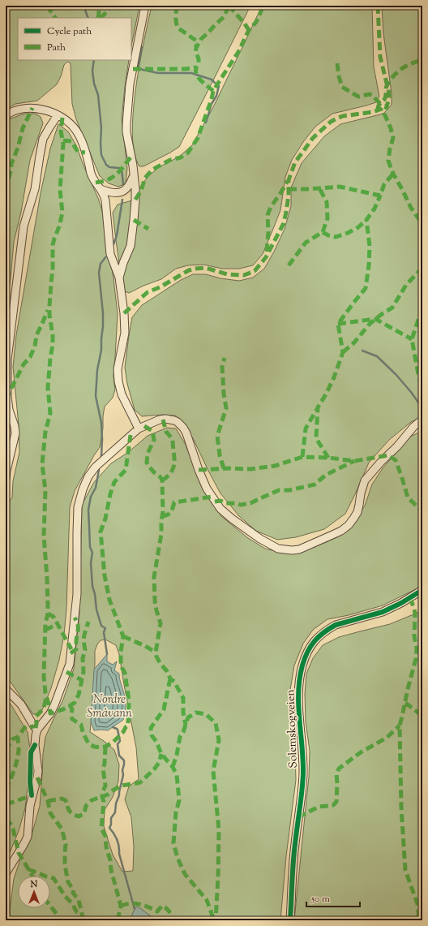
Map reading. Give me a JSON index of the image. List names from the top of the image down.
{
  "streets": {
    "street": ["Solemskogveien"]
  },
  "water": ["Nordre Småvann"],
  "legend": ["Cycle path", "Path"],
  "scale_bar": "50 m",
  "north": "top"
}
